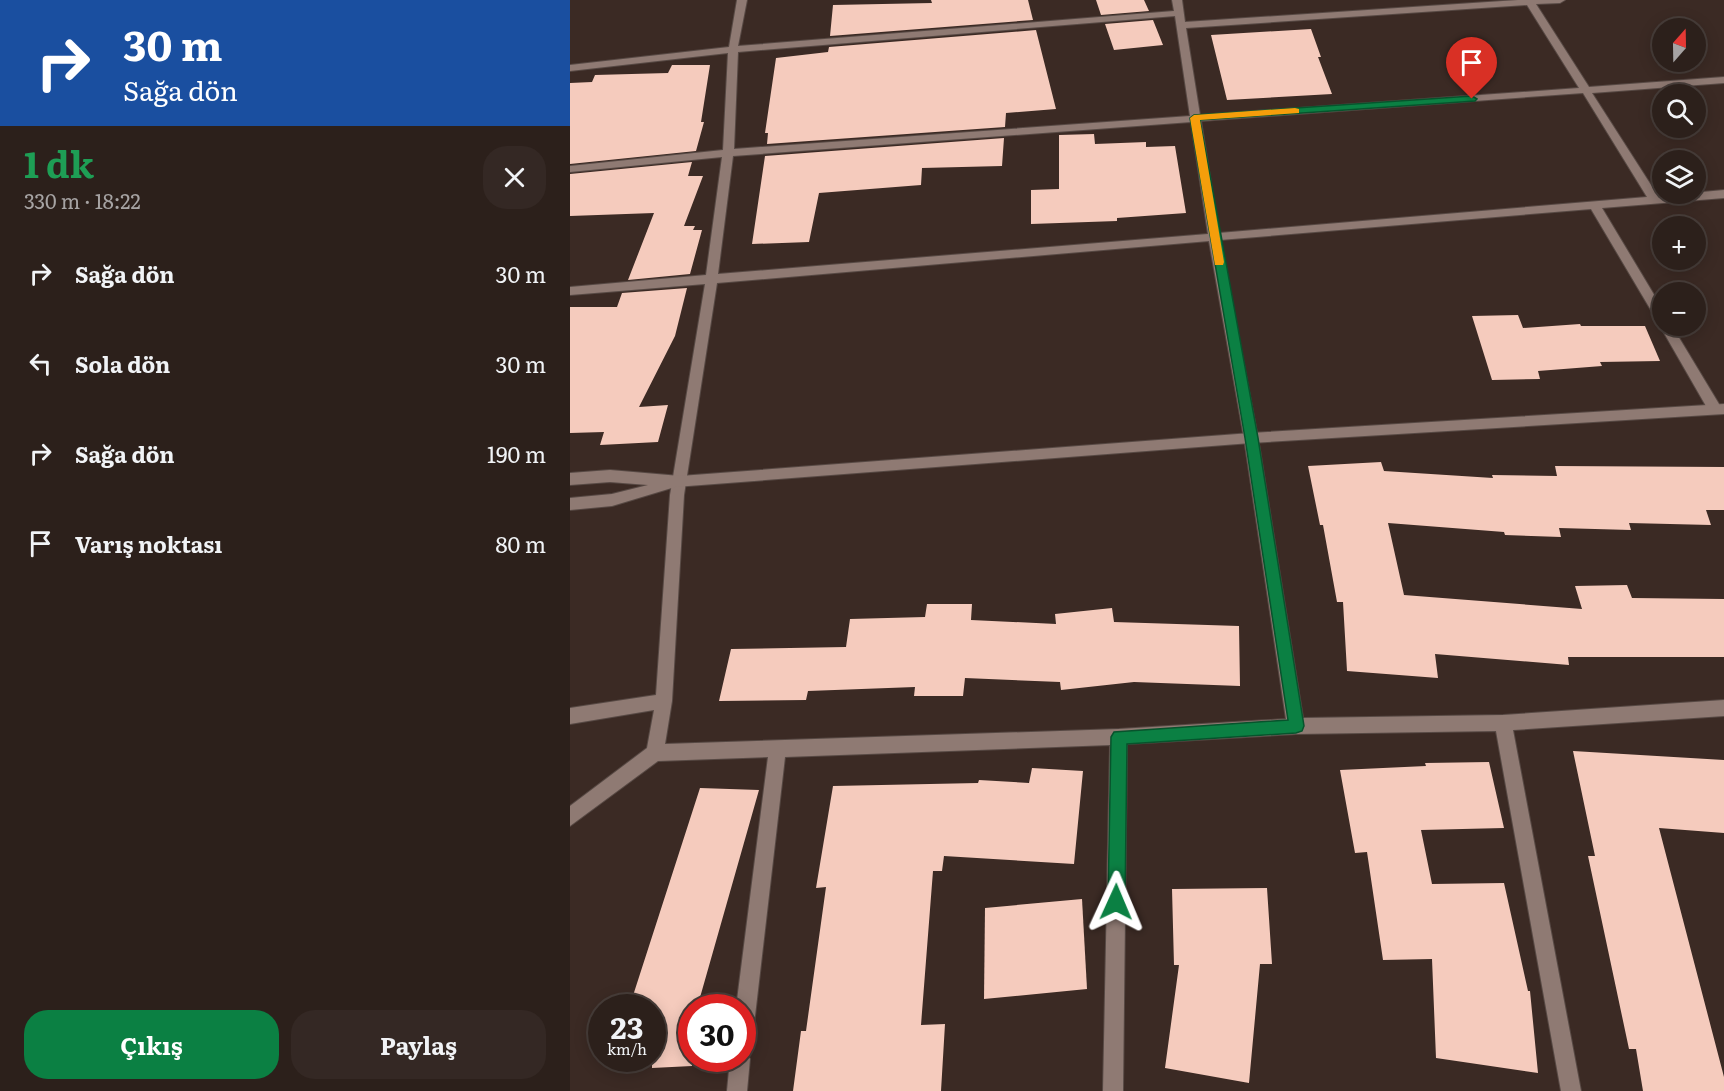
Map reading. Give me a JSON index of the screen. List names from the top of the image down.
{
  "north": "top",
  "page": {
    "turn": ["30 m", "Sağa dön"],
    "map_buttons": ["+", "−"],
    "heading": ["1 dk", "330 m · 18:22"],
    "list": [
      {
        "name": "Sağa dön",
        "value": "30 m"
      },
      {
        "name": "Sola dön",
        "value": "30 m"
      },
      {
        "name": "Sağa dön",
        "value": "190 m"
      },
      {
        "name": "Varış noktası",
        "value": "80 m"
      }
    ],
    "speed": "23 km/h",
    "limit": "30",
    "buttons": ["Çıkış", "Paylaş"]
  }
}
